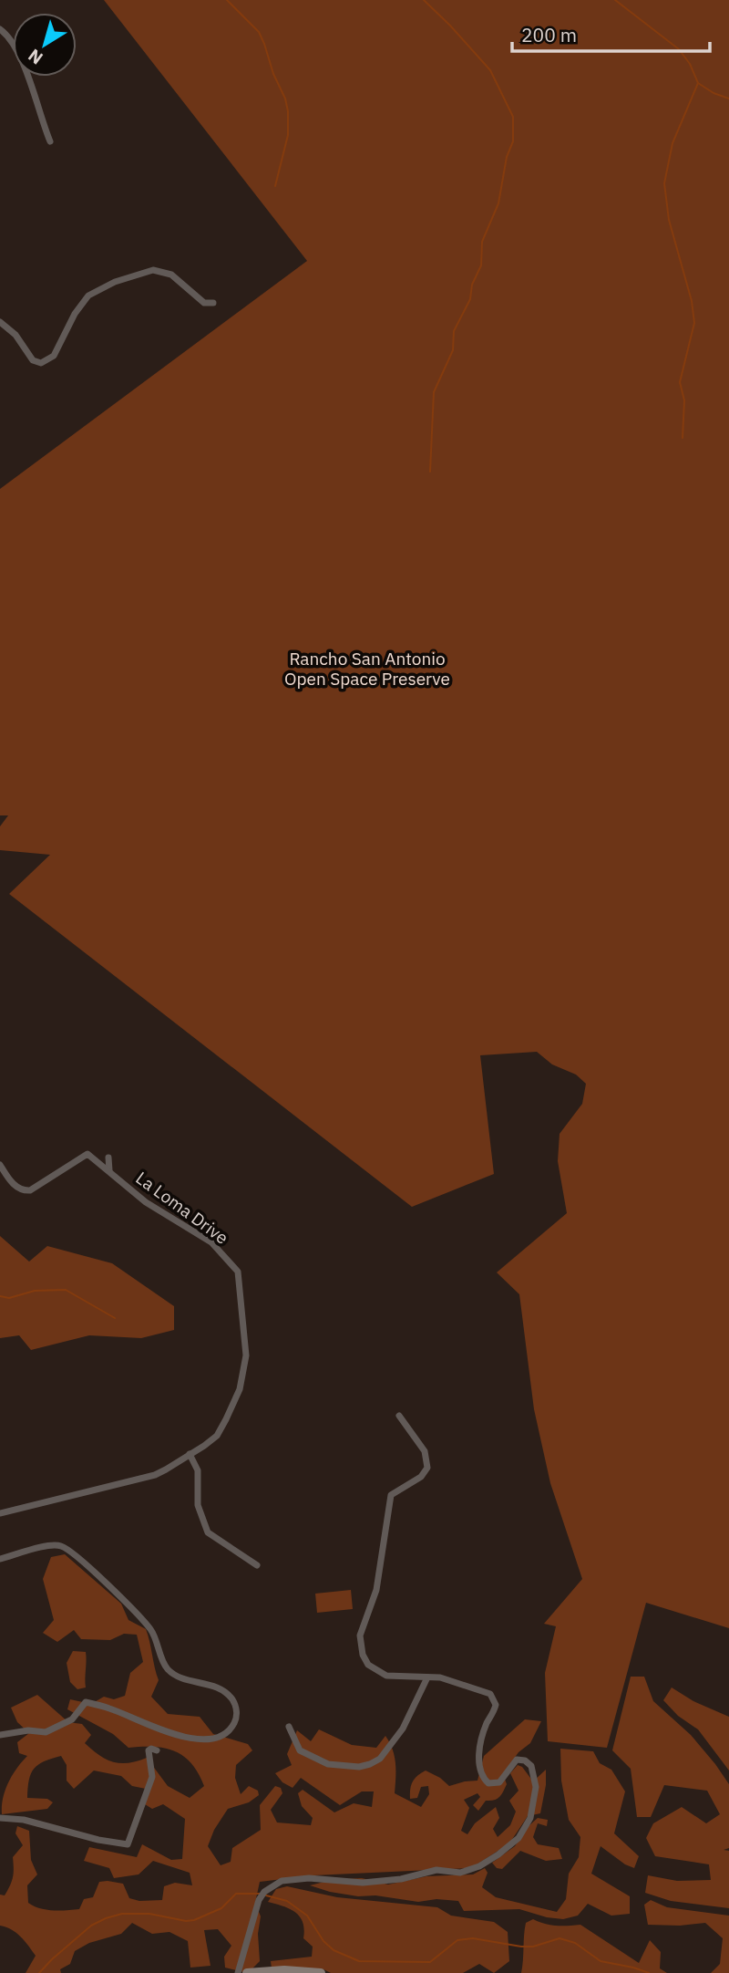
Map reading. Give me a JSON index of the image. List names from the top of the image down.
{
  "streets": {
    "street": ["La Loma Drive"]
  },
  "parks": ["Rancho San Antonio Open Space Preserve"],
  "scale_bar": "200 m",
  "north": "bottom left"
}
